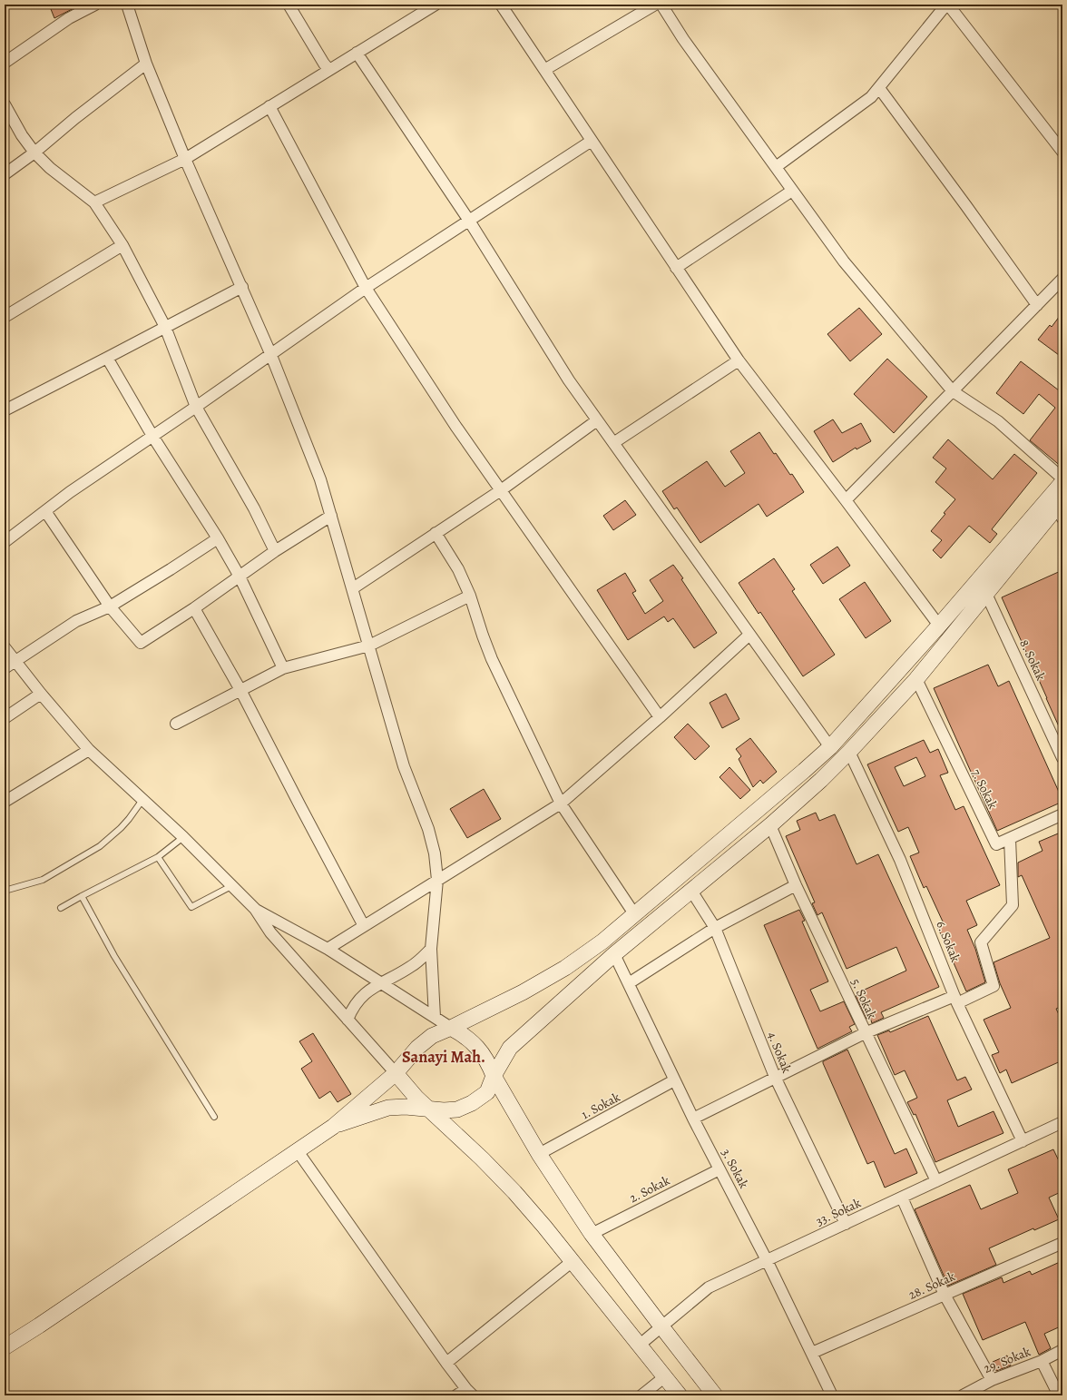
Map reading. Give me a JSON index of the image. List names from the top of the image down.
{
  "streets": {
    "street": [
      "8. Sokak",
      "7. Sokak",
      "6. Sokak",
      "5. Sokak",
      "4. Sokak",
      "1. Sokak",
      "3. Sokak",
      "2. Sokak",
      "33. Sokak",
      "28. Sokak",
      "29. Sokak"
    ]
  },
  "crossings": [
    ["6. Sokak", "33. Sokak"],
    ["5. Sokak", "33. Sokak"],
    ["4. Sokak", "33. Sokak"],
    ["1. Sokak", "3. Sokak"],
    ["3. Sokak", "2. Sokak"],
    ["3. Sokak", "33. Sokak"],
    ["3. Sokak", "28. Sokak"]
  ],
  "districts": ["Sanayi Mah."]
}
